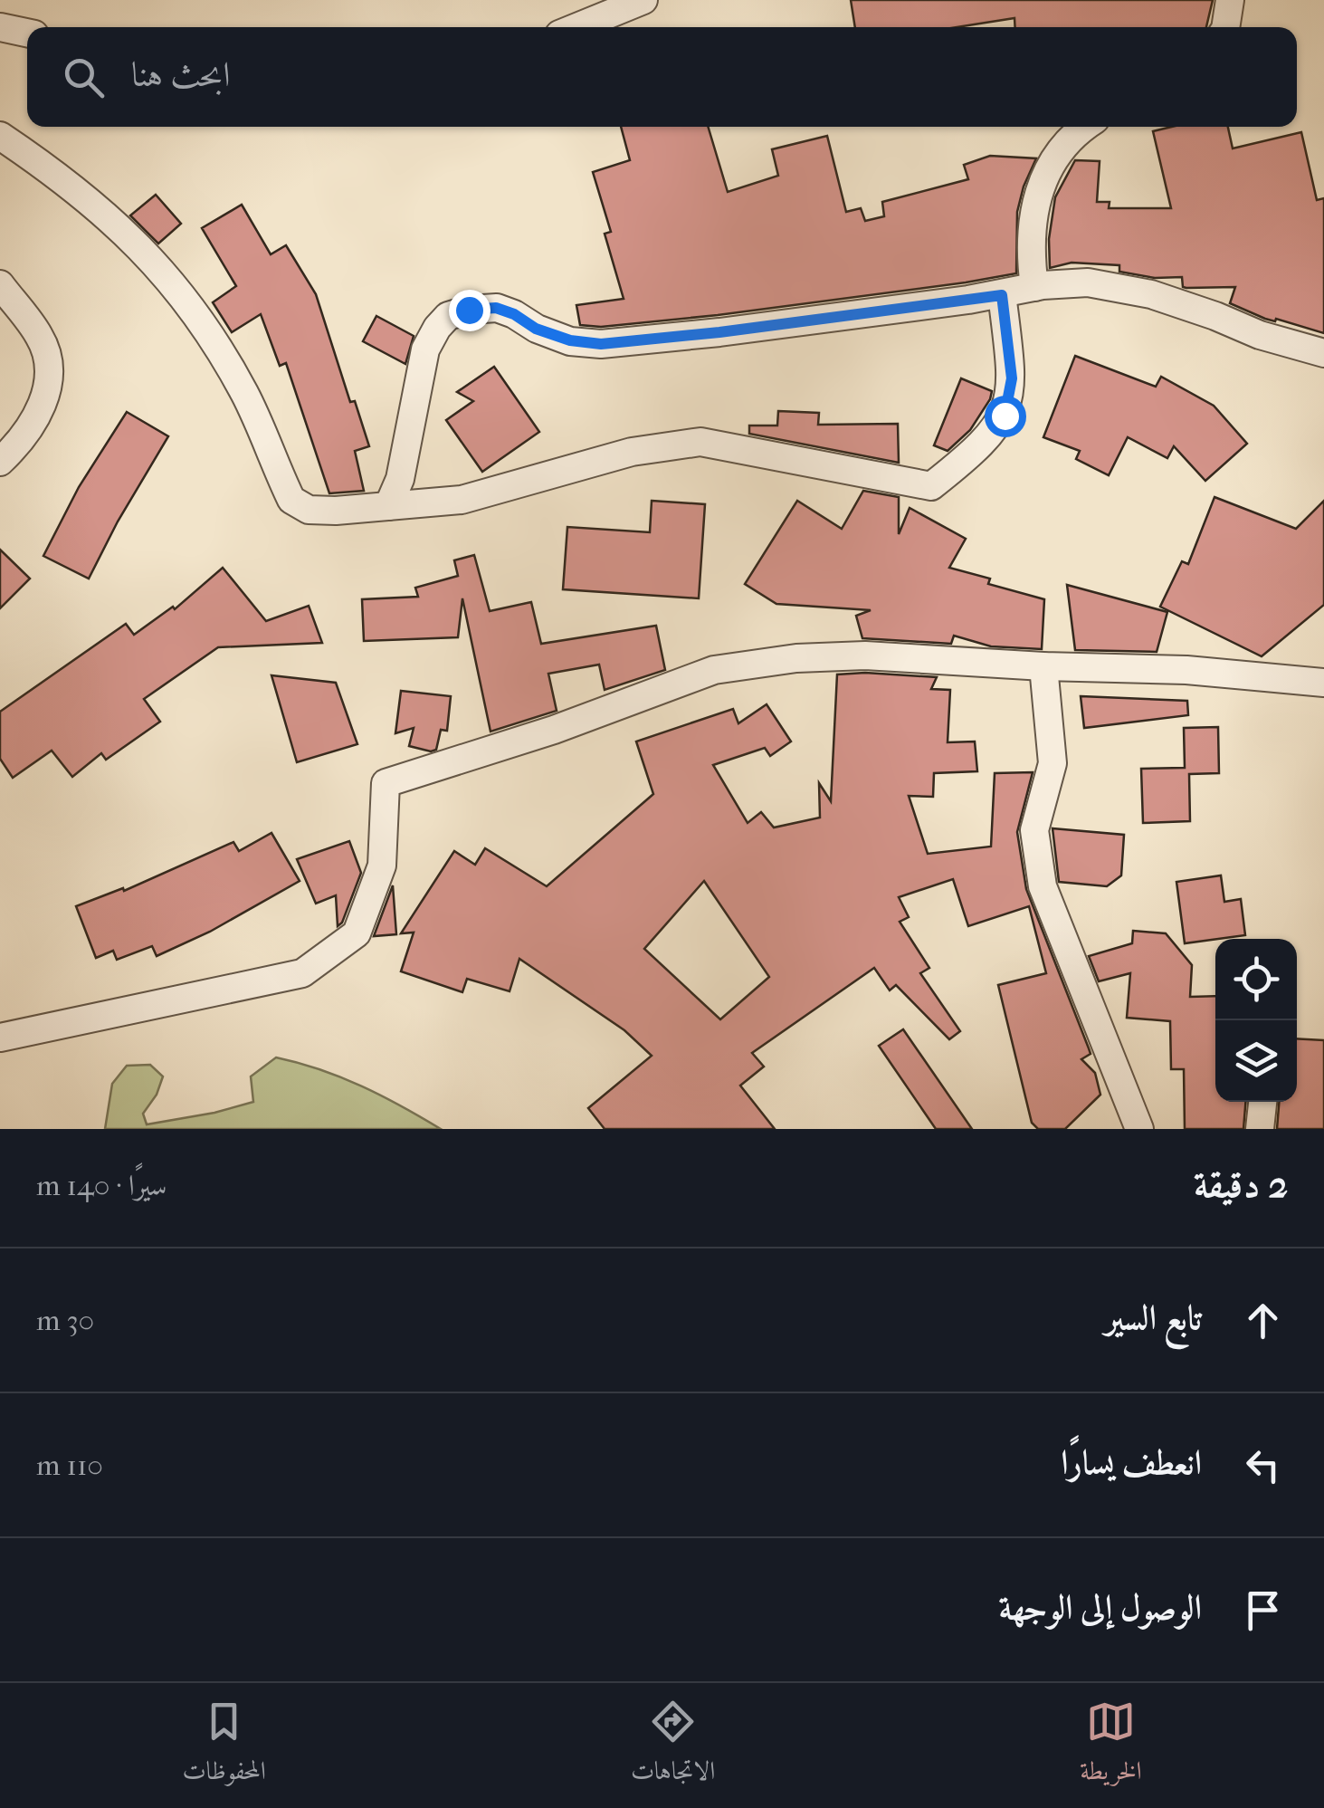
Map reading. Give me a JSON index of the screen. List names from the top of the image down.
{
  "page": {
    "search": "ابحث هنا",
    "heading": ["2 دقيقة", "سيرًا · 140 m"],
    "list": [
      ["تابع السير", "30 m"],
      ["انعطف يسارًا", "110 m"],
      "الوصول إلى الوجهة"
    ],
    "nav": ["الخريطة", "الاتجاهات", "المحفوظات"]
  }
}
